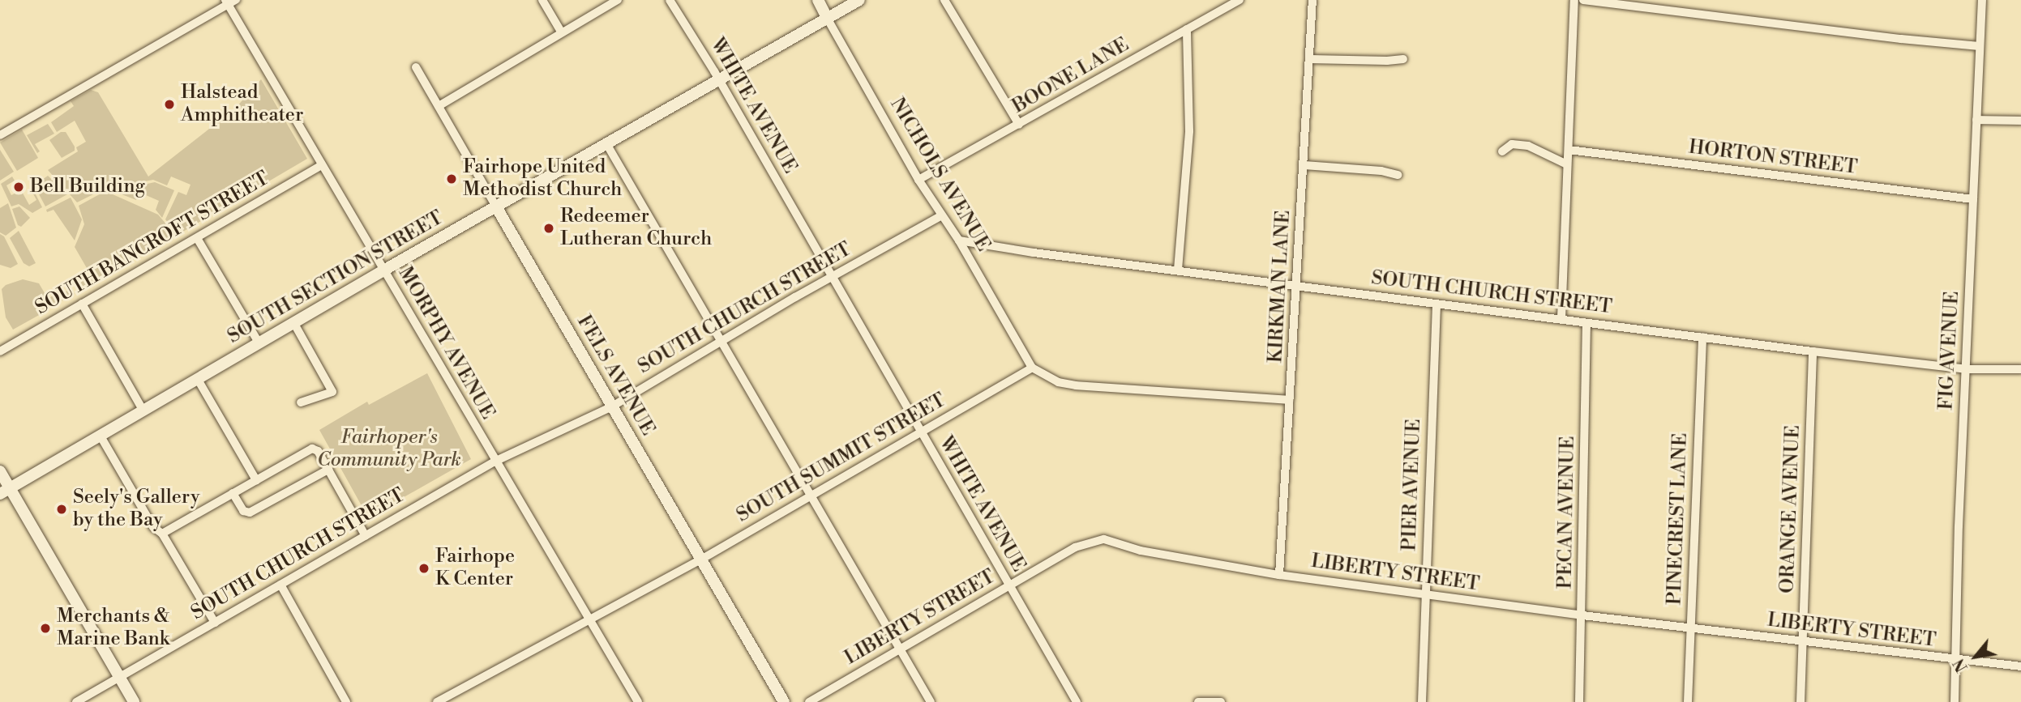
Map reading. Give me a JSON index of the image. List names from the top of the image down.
{
  "streets": {
    "street": [
      "BOONE LANE",
      "WHITE AVENUE",
      "HORTON STREET",
      "NICHOLS AVENUE",
      "SOUTH BANCROFT STREET",
      "SOUTH SECTION STREET",
      "KIRKMAN LANE",
      "SOUTH CHURCH STREET",
      "MORPHY AVENUE",
      "FIG AVENUE",
      "FELS AVENUE",
      "SOUTH SUMMIT STREET",
      "PIER AVENUE",
      "ORANGE AVENUE",
      "PECAN AVENUE",
      "PINECREST LANE",
      "LIBERTY STREET"
    ]
  },
  "crossings": [
    ["BOONE LANE", "NICHOLS AVENUE"],
    ["WHITE AVENUE", "SOUTH SECTION STREET"],
    ["WHITE AVENUE", "SOUTH CHURCH STREET"],
    ["WHITE AVENUE", "SOUTH SUMMIT STREET"],
    ["WHITE AVENUE", "LIBERTY STREET"],
    ["HORTON STREET", "FIG AVENUE"],
    ["NICHOLS AVENUE", "SOUTH SECTION STREET"],
    ["NICHOLS AVENUE", "SOUTH CHURCH STREET"],
    ["NICHOLS AVENUE", "SOUTH SUMMIT STREET"],
    ["SOUTH BANCROFT STREET", "MORPHY AVENUE"],
    ["SOUTH SECTION STREET", "MORPHY AVENUE"],
    ["SOUTH SECTION STREET", "FELS AVENUE"],
    ["KIRKMAN LANE", "SOUTH CHURCH STREET"],
    ["KIRKMAN LANE", "LIBERTY STREET"],
    ["SOUTH CHURCH STREET", "MORPHY AVENUE"],
    ["SOUTH CHURCH STREET", "FIG AVENUE"],
    ["SOUTH CHURCH STREET", "FELS AVENUE"],
    ["SOUTH CHURCH STREET", "PIER AVENUE"],
    ["SOUTH CHURCH STREET", "ORANGE AVENUE"],
    ["SOUTH CHURCH STREET", "PECAN AVENUE"],
    ["SOUTH CHURCH STREET", "PINECREST LANE"],
    ["MORPHY AVENUE", "SOUTH SUMMIT STREET"],
    ["FIG AVENUE", "LIBERTY STREET"],
    ["FELS AVENUE", "SOUTH SUMMIT STREET"],
    ["PIER AVENUE", "LIBERTY STREET"],
    ["ORANGE AVENUE", "LIBERTY STREET"],
    ["PECAN AVENUE", "LIBERTY STREET"],
    ["PINECREST LANE", "LIBERTY STREET"]
  ],
  "parks": ["Fairhoper's Community Park"],
  "places": [
    "Halstead Amphitheater",
    "Fairhope United Methodist Church",
    "Bell Building",
    "Redeemer Lutheran Church",
    "Seely's Gallery by the Bay",
    "Fairhope K Center",
    "Merchants & Marine Bank"
  ],
  "north": "bottom left"
}
